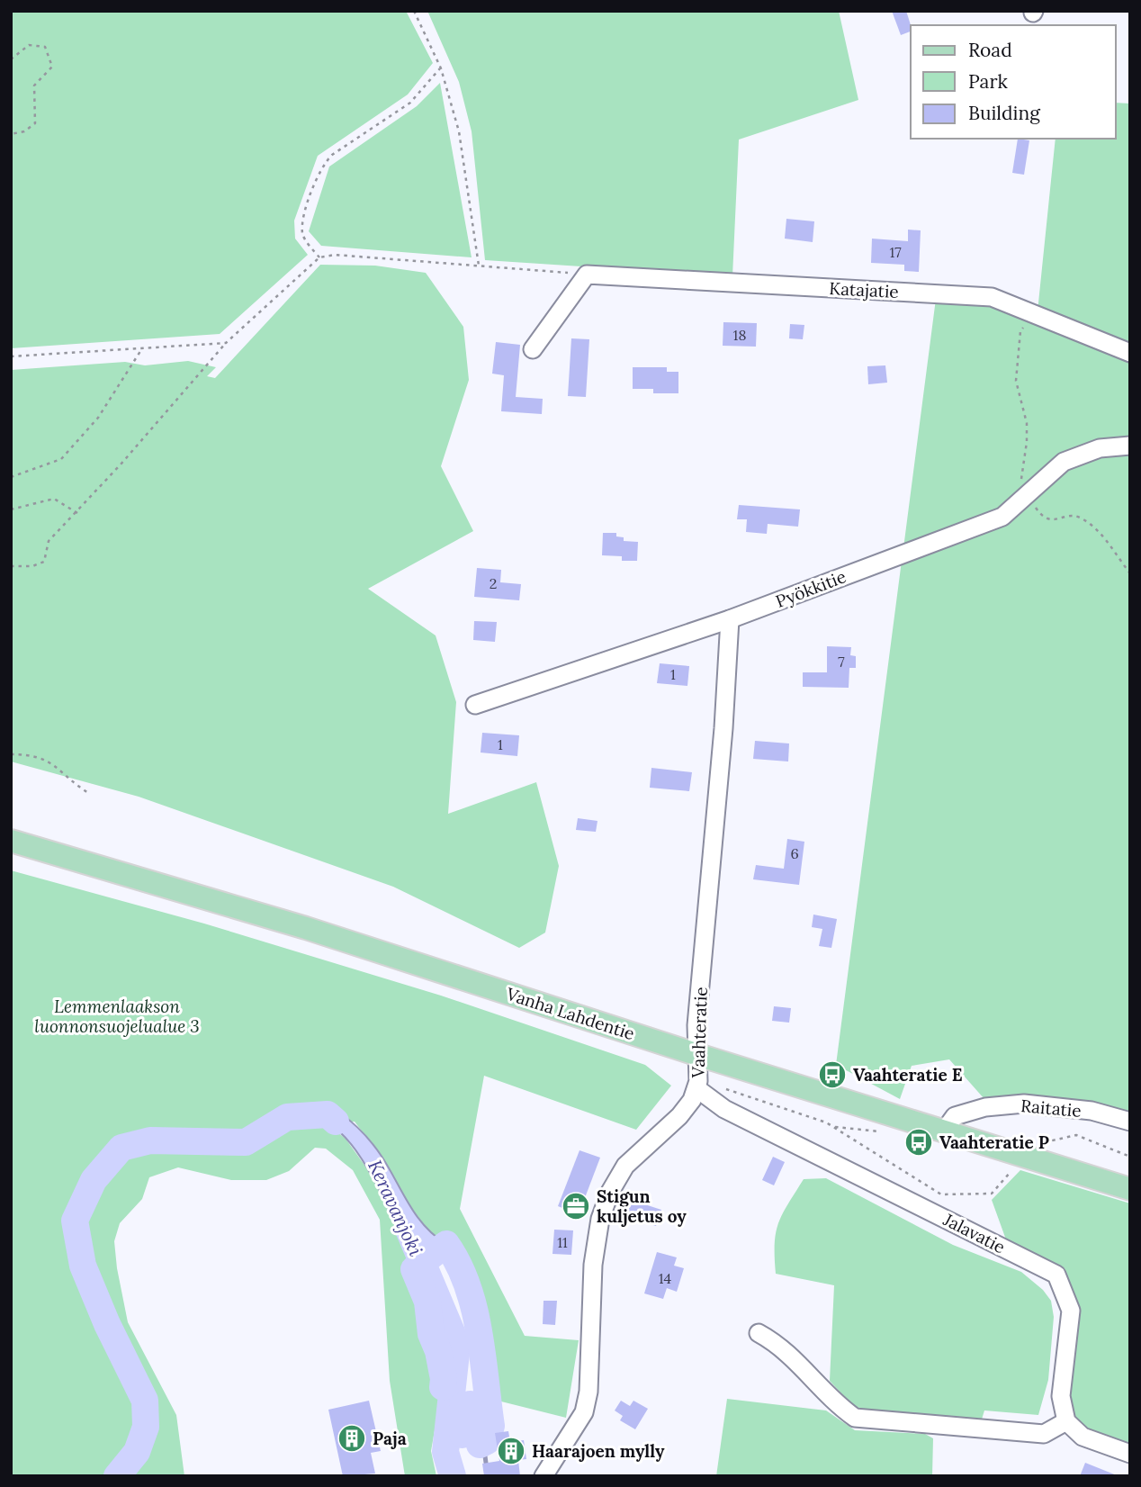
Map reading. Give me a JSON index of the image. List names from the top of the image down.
{
  "streets": {
    "main road": ["Vanha Lahdentie"],
    "street": [
      "Katajatie",
      "Pyökkitie",
      "Vaahteratie",
      "Raitatie",
      "Jalavatie"
    ]
  },
  "crossings": [
    ["Pyökkitie", "Vaahteratie"],
    ["Vanha Lahdentie", "Vaahteratie"],
    ["Vanha Lahdentie", "Raitatie"],
    ["Vanha Lahdentie", "Jalavatie"],
    ["Vaahteratie", "Jalavatie"]
  ],
  "water": ["Keravanjoki"],
  "parks": ["Lemmenlaakson luonnonsuojelualue 3"],
  "places": {
    "bus stop": ["Vaahteratie E", "Vaahteratie P"],
    "office": ["Stigun kuljetus oy"],
    "building": ["Paja", "Haarajoen mylly"]
  },
  "house_numbers": [
    "17",
    "18",
    "2",
    "7",
    "1",
    "1",
    "6",
    "11",
    "14"
  ],
  "legend": ["Road", "Park", "Building"]
}
